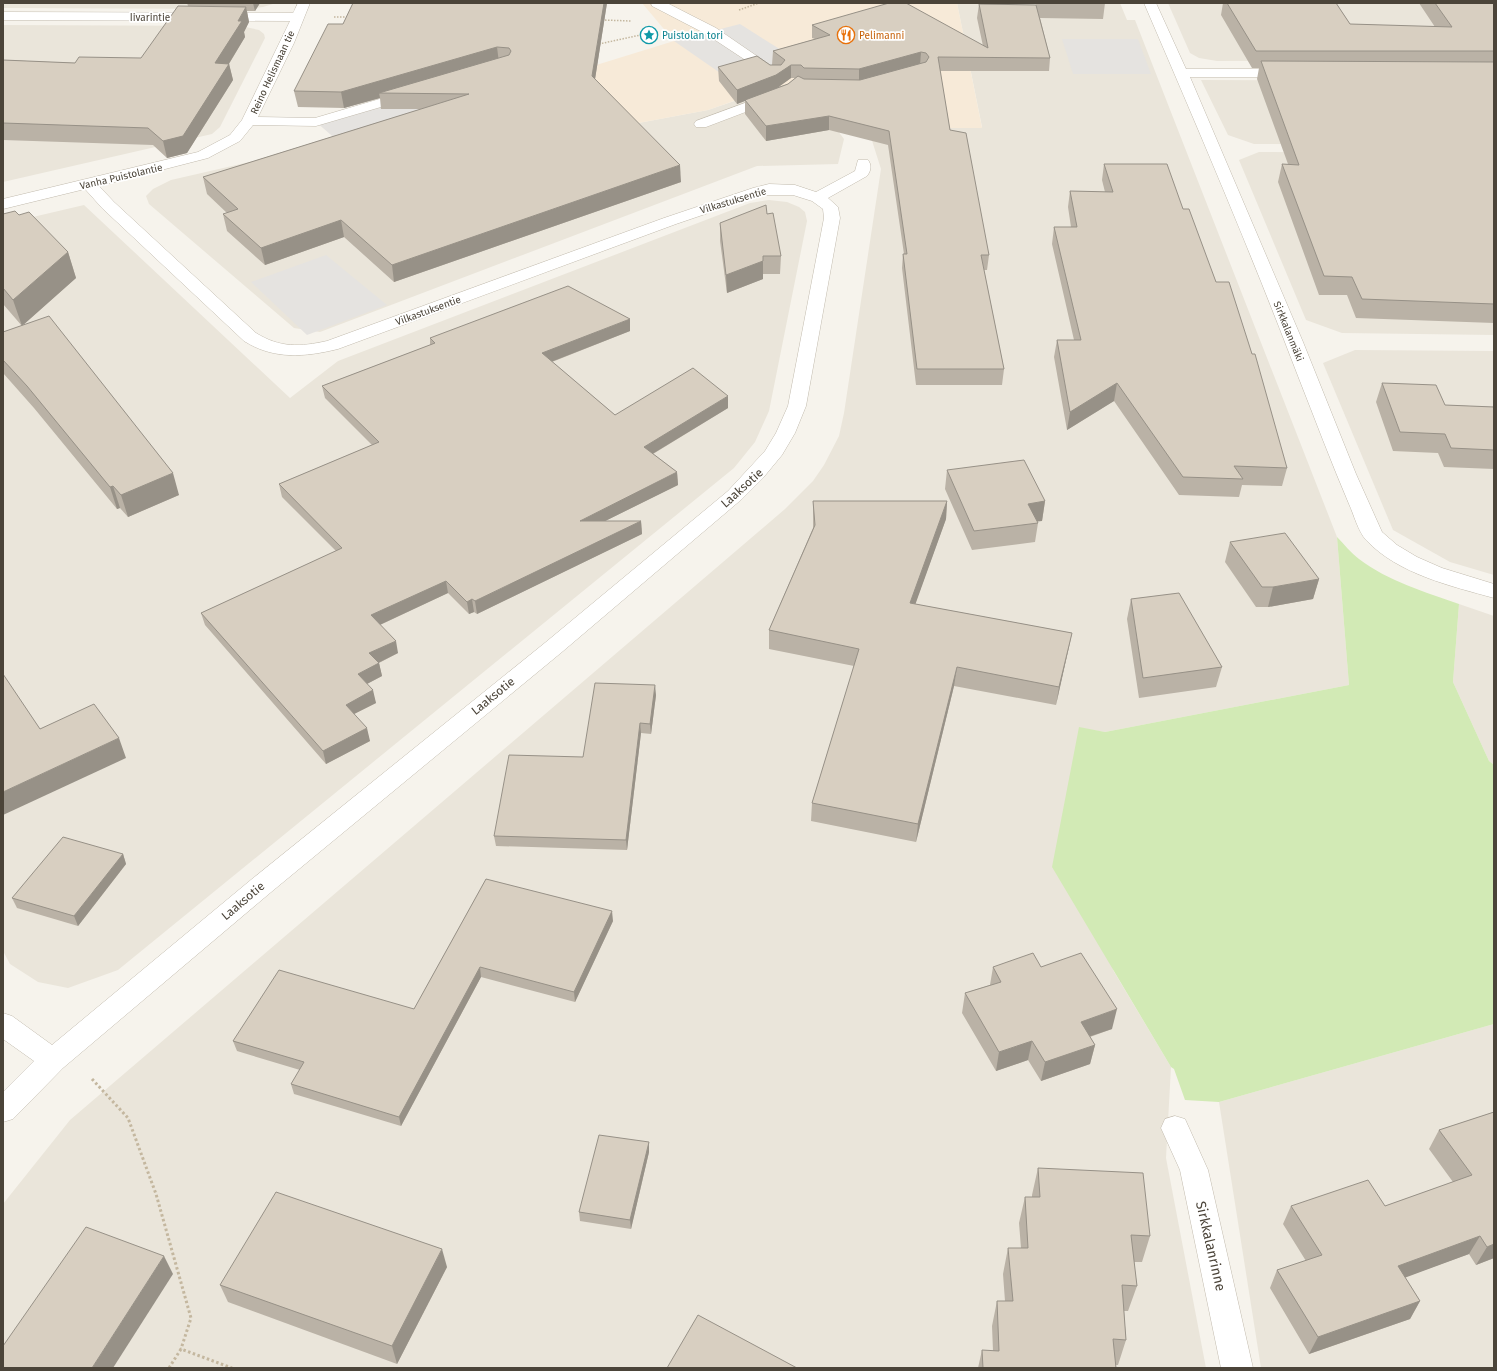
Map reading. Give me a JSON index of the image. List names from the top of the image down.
{
  "streets": {
    "street": [
      "Iivarintie",
      "Reino Helismaan tie",
      "Vanha Puistolantie",
      "Vilkastuksentie",
      "Sirkkalanmäki",
      "Laaksotie",
      "Sirkkalanrinne"
    ]
  },
  "crossings": [
    ["Iivarintie", "Reino Helismaan tie"],
    ["Reino Helismaan tie", "Vanha Puistolantie"],
    ["Vanha Puistolantie", "Vilkastuksentie"],
    ["Vilkastuksentie", "Laaksotie"]
  ],
  "places": {
    "place": ["Puistolan tori"],
    "restaurant": ["Pelimanni"]
  }
}
